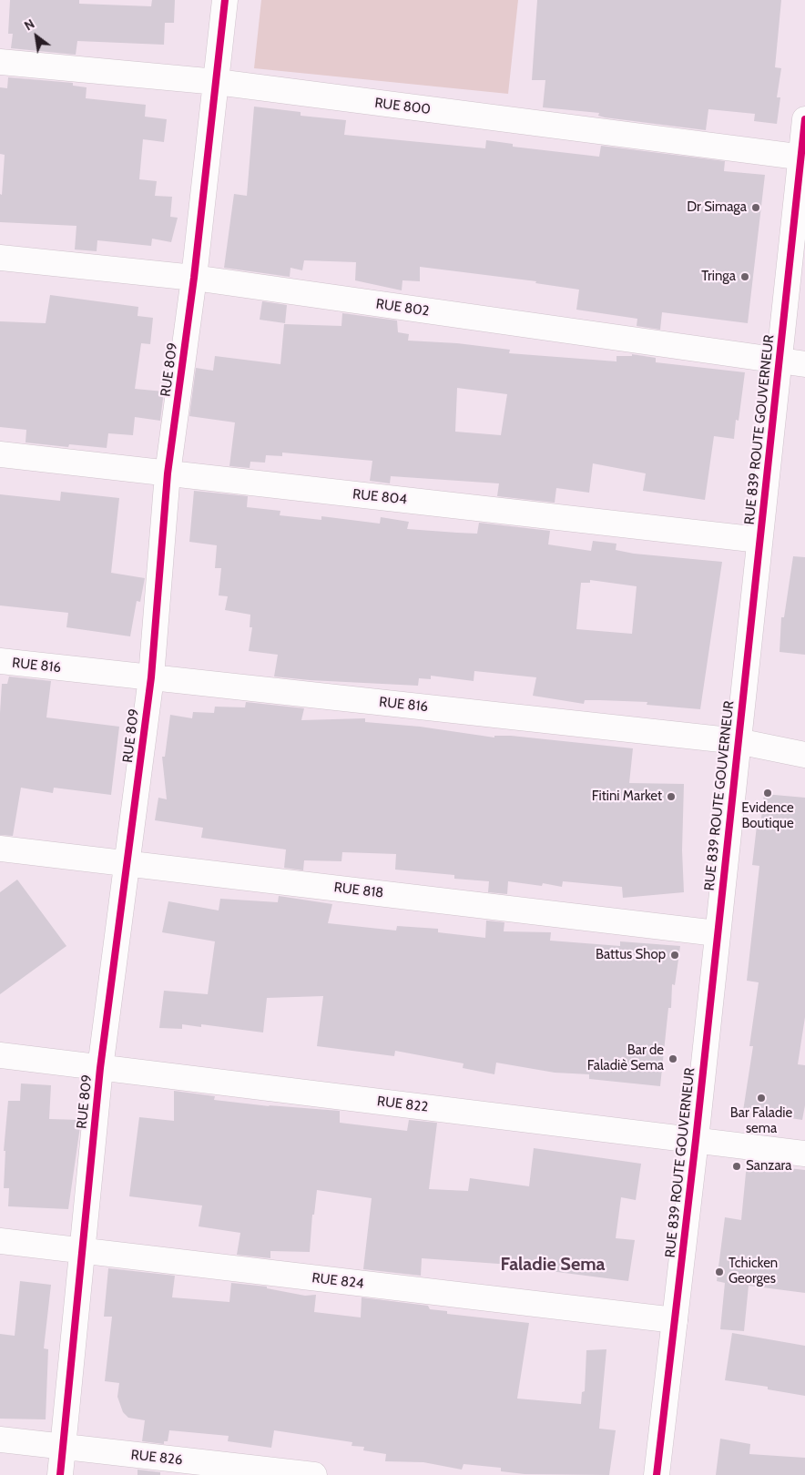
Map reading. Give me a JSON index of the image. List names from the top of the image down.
{
  "streets": {
    "street": [
      "RUE 800",
      "RUE 802",
      "RUE 809",
      "RUE 839 ROUTE GOUVERNEUR",
      "RUE 804",
      "RUE 816",
      "RUE 818",
      "RUE 822",
      "RUE 824",
      "RUE 826"
    ]
  },
  "crossings": [
    ["RUE 800", "RUE 809"],
    ["RUE 800", "RUE 839 ROUTE GOUVERNEUR"],
    ["RUE 802", "RUE 809"],
    ["RUE 802", "RUE 839 ROUTE GOUVERNEUR"],
    ["RUE 809", "RUE 804"],
    ["RUE 809", "RUE 816"],
    ["RUE 809", "RUE 818"],
    ["RUE 809", "RUE 822"],
    ["RUE 809", "RUE 824"],
    ["RUE 809", "RUE 826"],
    ["RUE 839 ROUTE GOUVERNEUR", "RUE 804"],
    ["RUE 839 ROUTE GOUVERNEUR", "RUE 816"],
    ["RUE 839 ROUTE GOUVERNEUR", "RUE 818"],
    ["RUE 839 ROUTE GOUVERNEUR", "RUE 822"],
    ["RUE 839 ROUTE GOUVERNEUR", "RUE 824"]
  ],
  "districts": ["Faladie Sema"],
  "places": [
    "Dr Simaga",
    "Tringa",
    "Evidence Boutique",
    "Fitini Market",
    "Battus Shop",
    "Bar de Faladiè Sema",
    "Bar Faladie sema",
    "Sanzara",
    "Tchicken Georges"
  ],
  "north": "top left"
}
